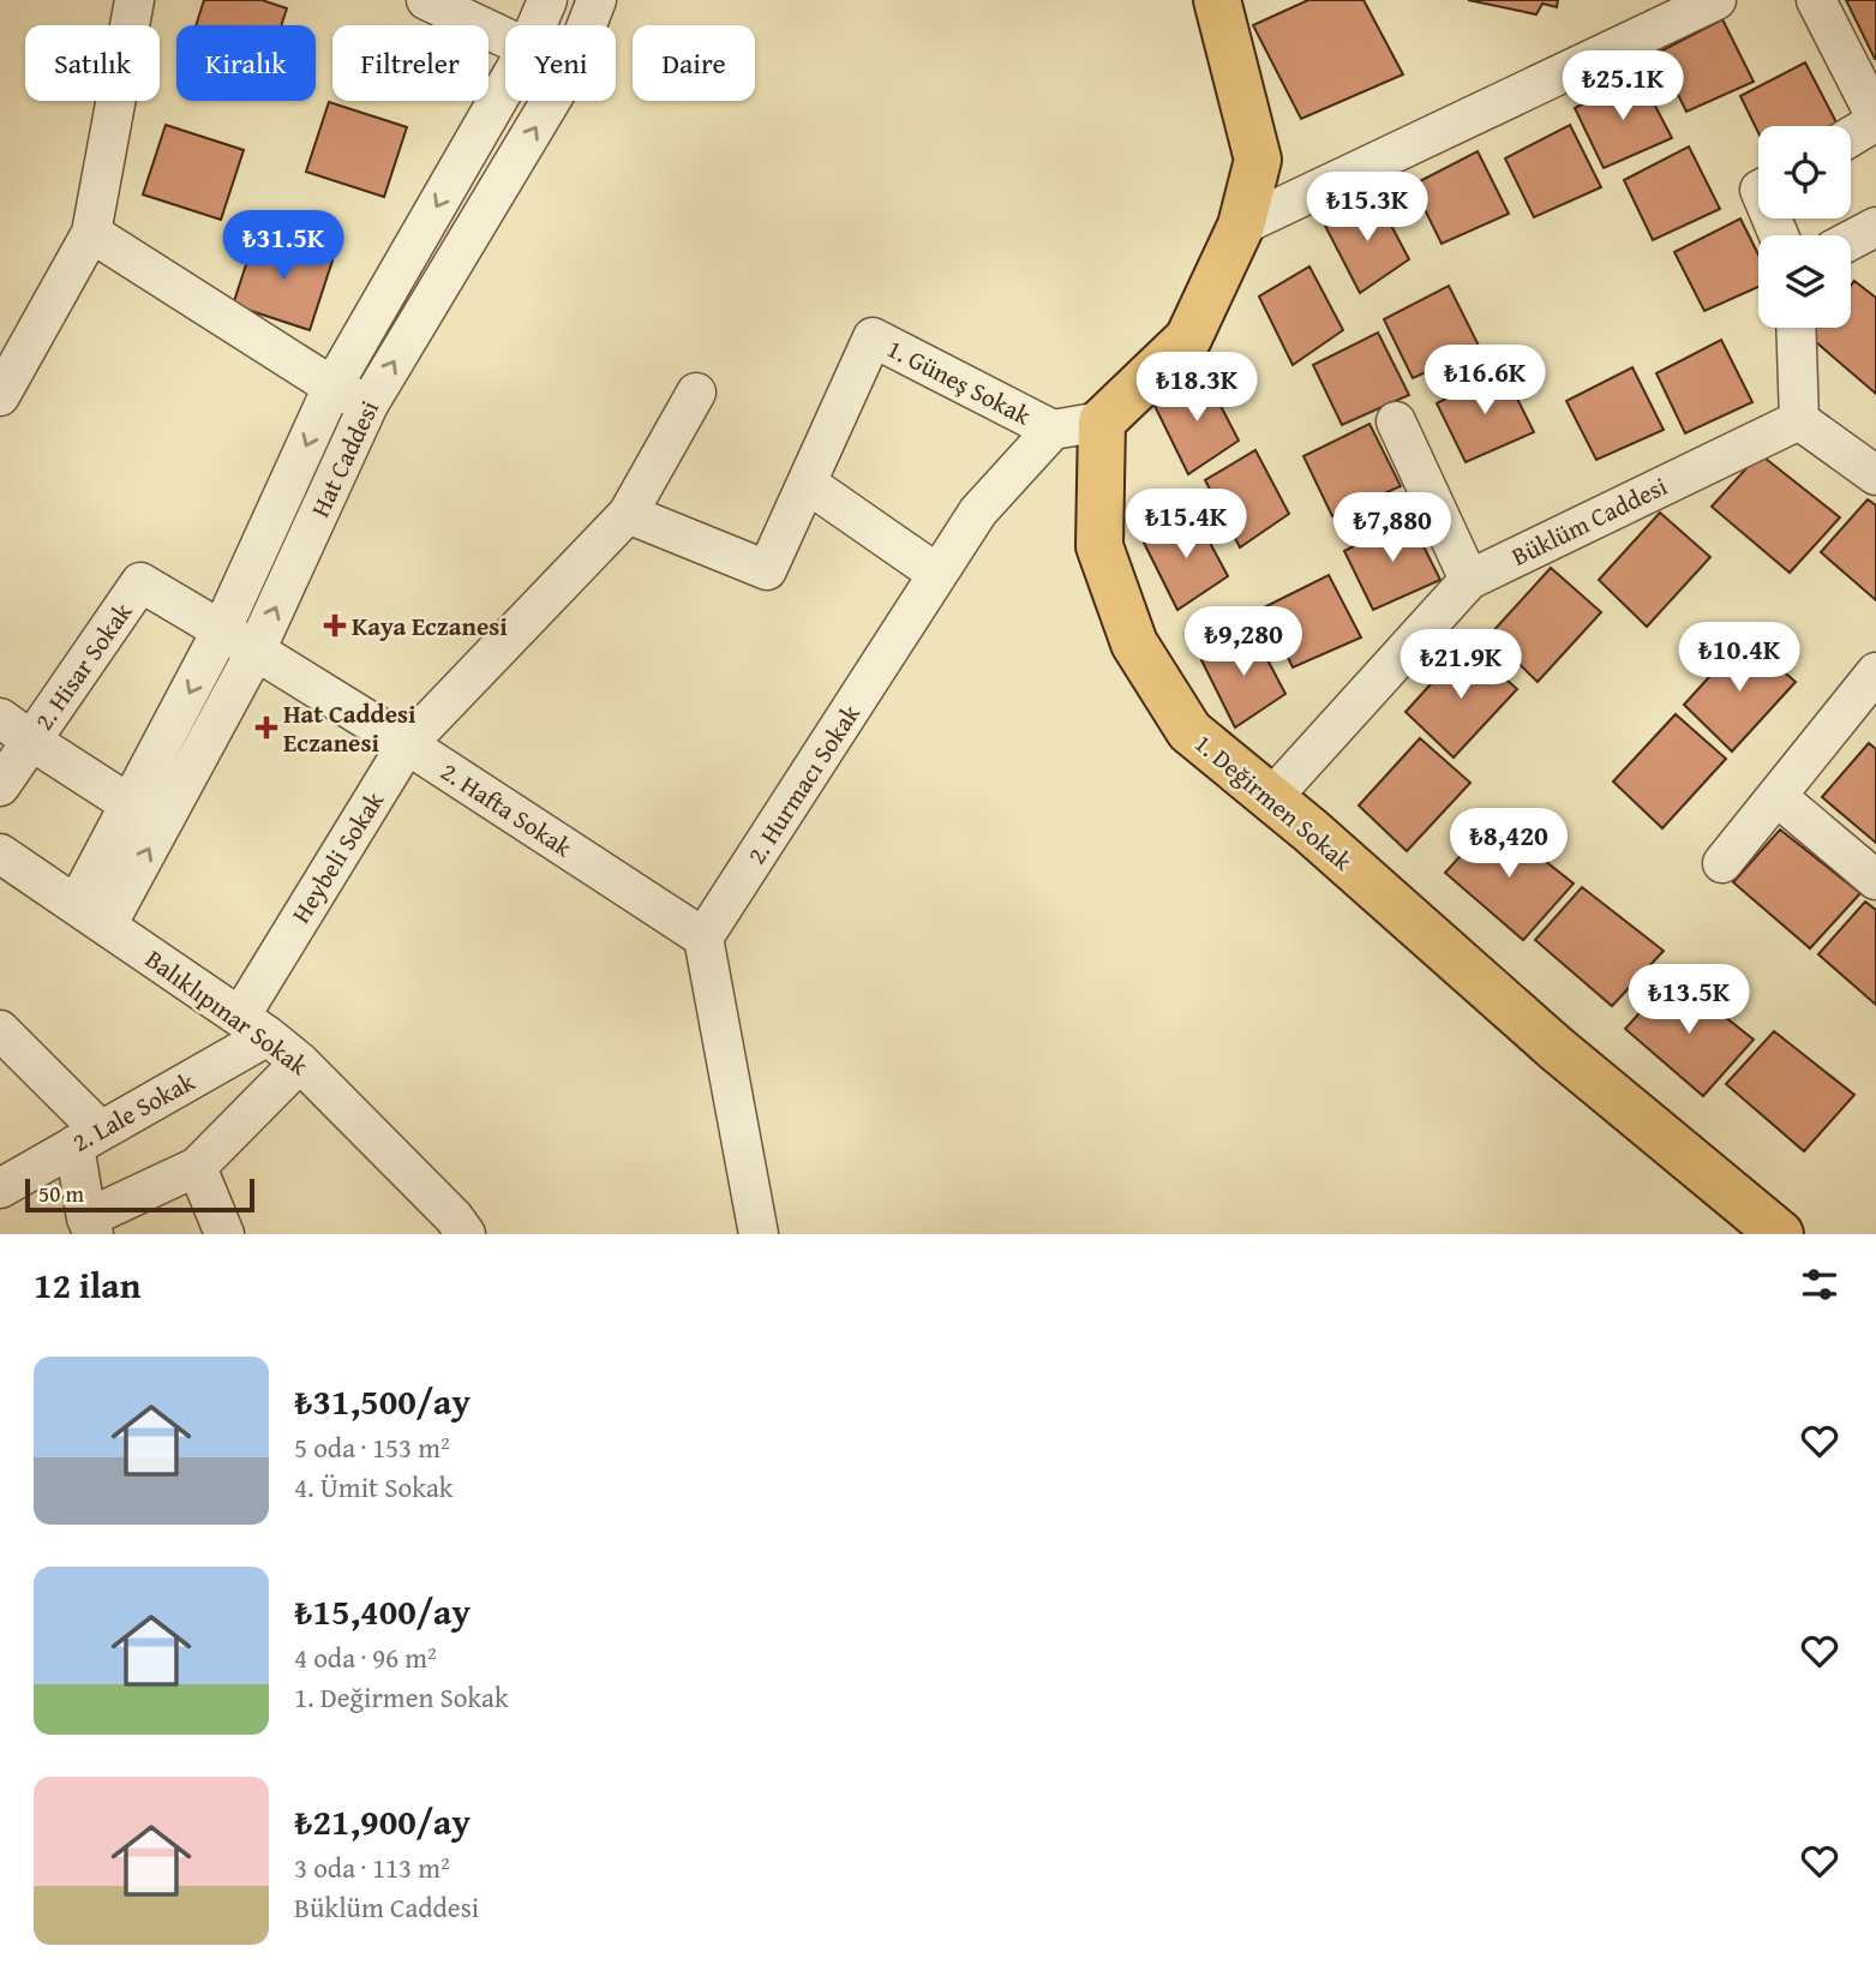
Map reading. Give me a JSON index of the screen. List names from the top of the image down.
{
  "streets": {
    "main road": ["1. Değirmen Sokak"],
    "street": [
      "1. Güneş Sokak",
      "Hat Caddesi",
      "Büklüm Caddesi",
      "2. Hisar Sokak",
      "2. Hurmacı Sokak",
      "2. Hafta Sokak",
      "Heybeli Sokak",
      "Balıklıpınar Sokak",
      "2. Lale Sokak"
    ]
  },
  "crossings": [
    ["1. Güneş Sokak", "2. Hurmacı Sokak"],
    ["1. Güneş Sokak", "Heybeli Sokak"],
    ["Hat Caddesi", "2. Hisar Sokak"],
    ["Hat Caddesi", "2. Hafta Sokak"],
    ["Hat Caddesi", "Balıklıpınar Sokak"],
    ["Büklüm Caddesi", "1. Değirmen Sokak"],
    ["2. Hisar Sokak", "2. Hafta Sokak"],
    ["2. Hurmacı Sokak", "2. Hafta Sokak"],
    ["2. Hafta Sokak", "Heybeli Sokak"],
    ["Heybeli Sokak", "Balıklıpınar Sokak"],
    ["Heybeli Sokak", "2. Lale Sokak"],
    ["Balıklıpınar Sokak", "2. Lale Sokak"]
  ],
  "places": {
    "health": ["Kaya Eczanesi", "Hat Caddesi Eczanesi"]
  },
  "scale_bar": "50 m",
  "page": {
    "chip": [
      "Satılık",
      "Kiralık",
      "Filtreler",
      "Yeni",
      "Daire"
    ],
    "price": [
      "₺25.1K",
      "₺15.3K",
      "₺31.5K",
      "₺16.6K",
      "₺18.3K",
      "₺15.4K",
      "₺7,880",
      "₺9,280",
      "₺10.4K",
      "₺21.9K",
      "₺8,420",
      "₺13.5K"
    ],
    "scale": "50 m",
    "heading": "12 ilan",
    "list": [
      {
        "name": "₺31,500/ay",
        "note": "5 oda · 153 m² · 4. Ümit Sokak"
      },
      {
        "name": "₺15,400/ay",
        "note": "4 oda · 96 m² · 1. Değirmen Sokak"
      },
      {
        "name": "₺21,900/ay",
        "note": "3 oda · 113 m² · Büklüm Caddesi"
      }
    ]
  }
}
